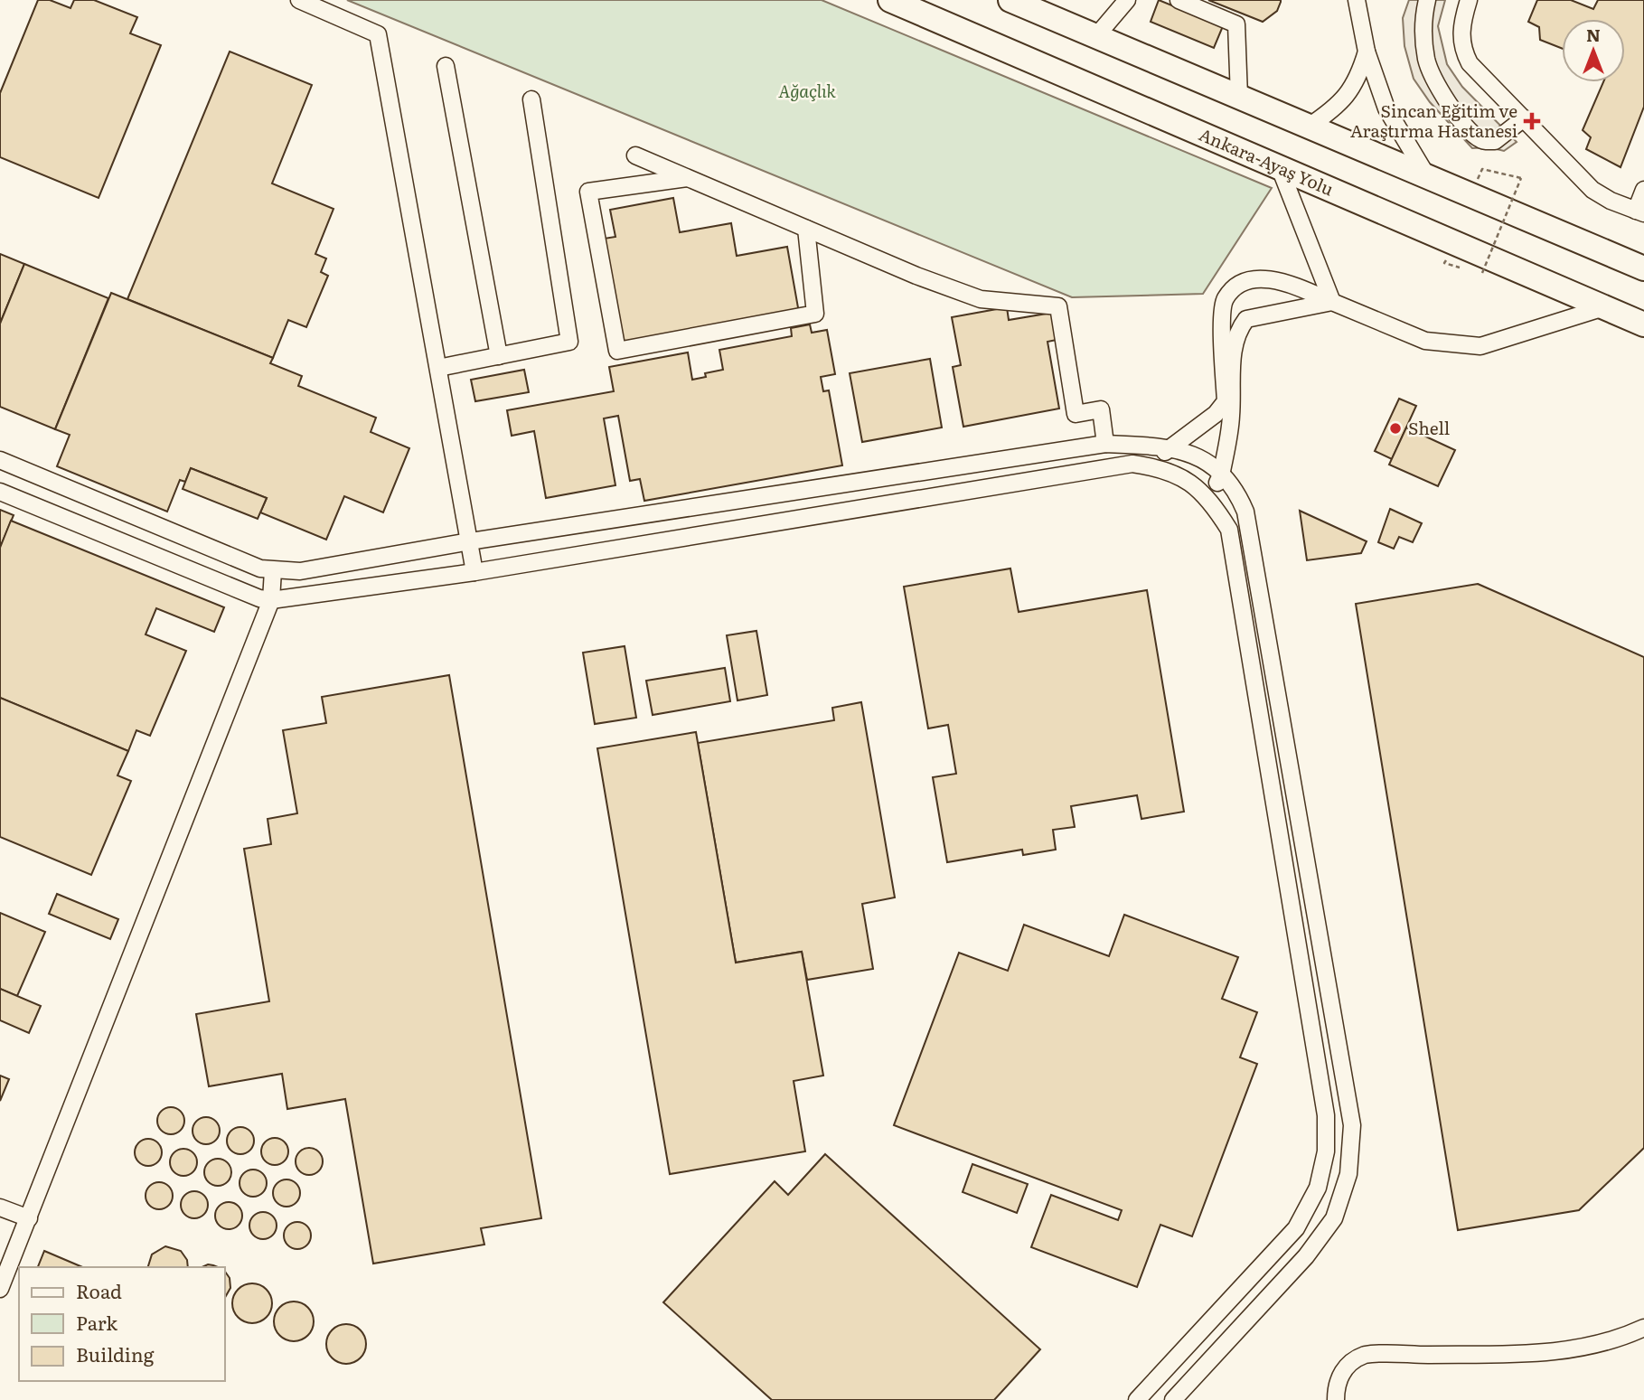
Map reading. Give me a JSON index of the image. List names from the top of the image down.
{
  "streets": {
    "highway": ["Ankara-Ayaş Yolu"]
  },
  "parks": ["Ağaçlık"],
  "places": {
    "health": ["Sincan Eğitim ve Araştırma Hastanesi"],
    "other": ["Shell"]
  },
  "legend": ["Road", "Park", "Building"],
  "north": "top"
}
